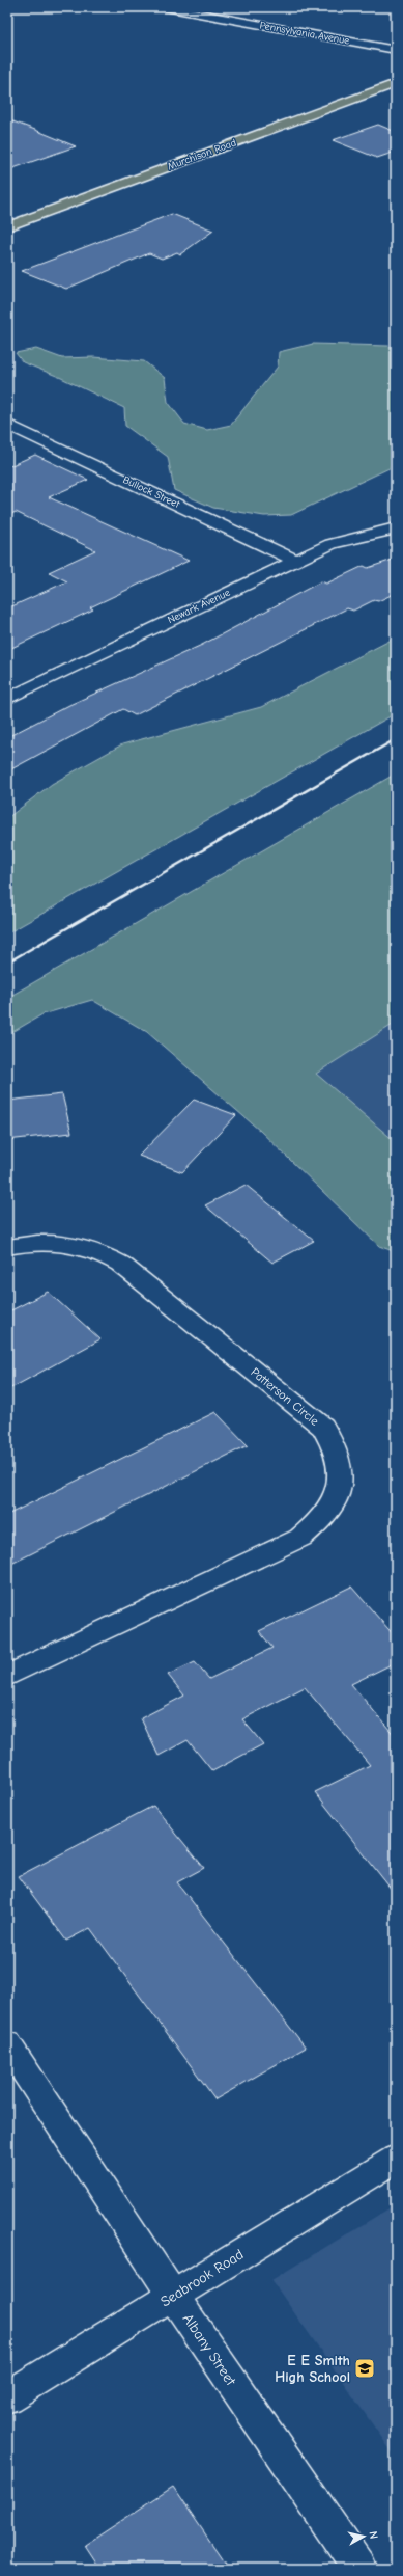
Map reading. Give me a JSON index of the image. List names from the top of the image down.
{
  "streets": {
    "main road": ["Murchison Road"],
    "street": [
      "Pennsylvania Avenue",
      "Bullock Street",
      "Newark Avenue",
      "Patterson Circle",
      "Seabrook Road",
      "Albany Street"
    ]
  },
  "crossings": [
    ["Bullock Street", "Newark Avenue"],
    ["Seabrook Road", "Albany Street"]
  ],
  "places": {
    "school or university": ["E E Smith High School"]
  },
  "north": "right"
}
